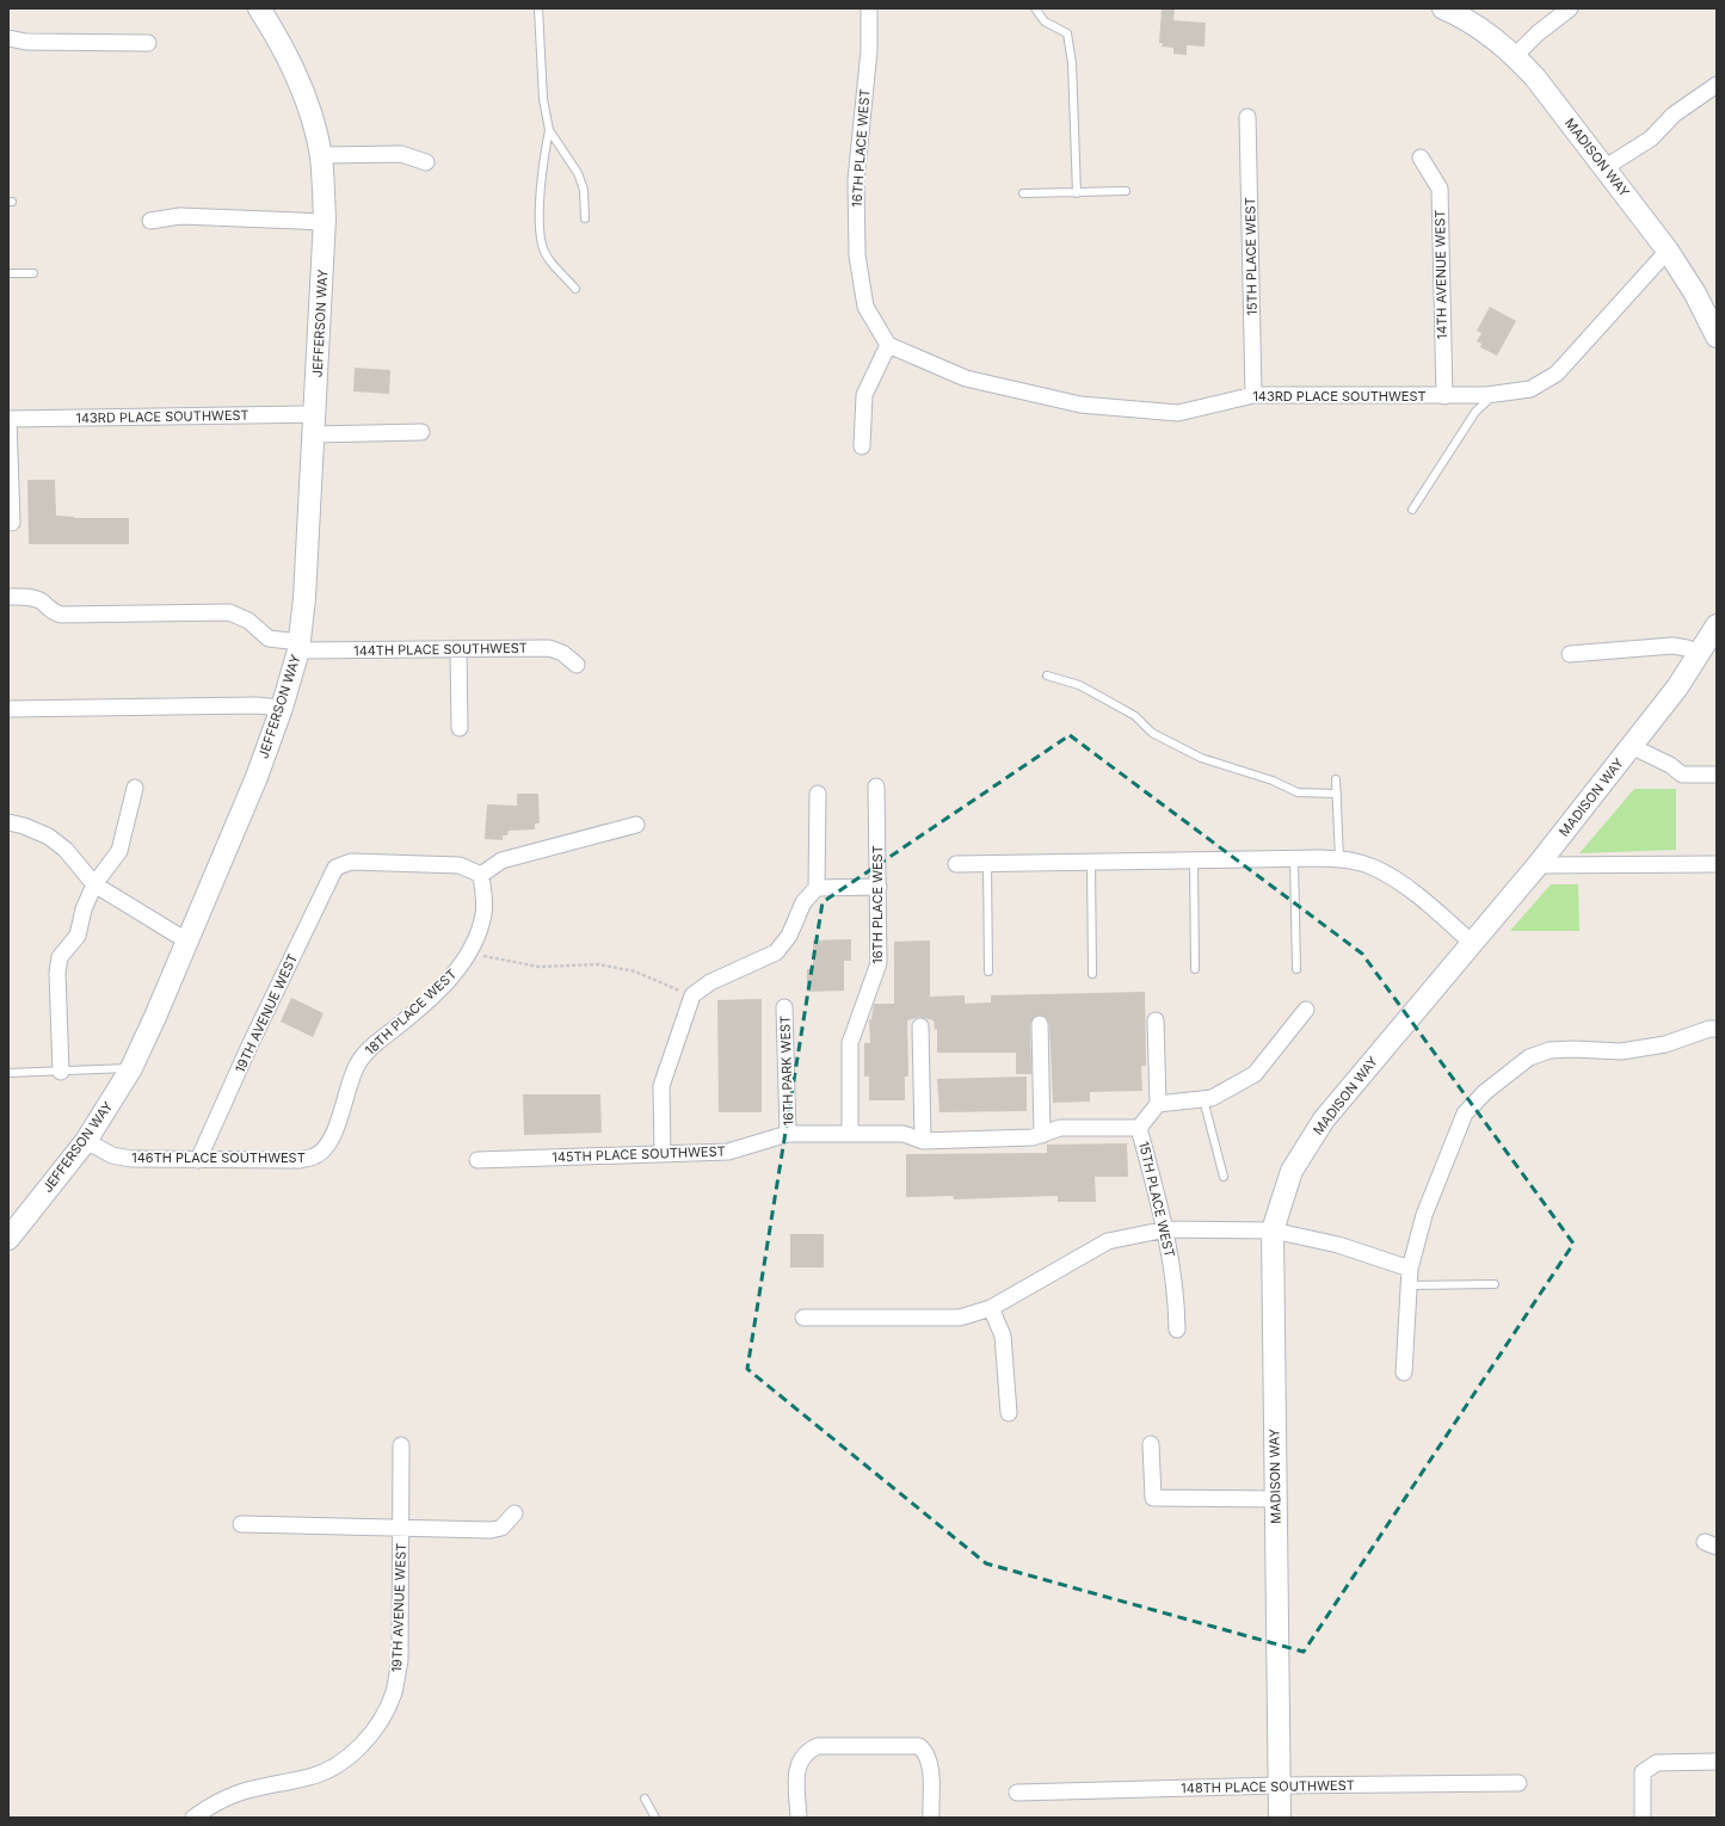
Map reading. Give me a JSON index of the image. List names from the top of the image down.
{
  "streets": {
    "street": [
      "16TH PLACE WEST",
      "MADISON WAY",
      "15TH PLACE WEST",
      "14TH AVENUE WEST",
      "JEFFERSON WAY",
      "143RD PLACE SOUTHWEST",
      "144TH PLACE SOUTHWEST",
      "18TH PLACE WEST",
      "19TH AVENUE WEST",
      "16TH PARK WEST",
      "145TH PLACE SOUTHWEST",
      "146TH PLACE SOUTHWEST",
      "148TH PLACE SOUTHWEST"
    ]
  },
  "crossings": [
    ["16TH PLACE WEST", "143RD PLACE SOUTHWEST"],
    ["16TH PLACE WEST", "145TH PLACE SOUTHWEST"],
    ["MADISON WAY", "143RD PLACE SOUTHWEST"],
    ["MADISON WAY", "148TH PLACE SOUTHWEST"],
    ["15TH PLACE WEST", "143RD PLACE SOUTHWEST"],
    ["15TH PLACE WEST", "145TH PLACE SOUTHWEST"],
    ["14TH AVENUE WEST", "143RD PLACE SOUTHWEST"],
    ["JEFFERSON WAY", "143RD PLACE SOUTHWEST"],
    ["JEFFERSON WAY", "144TH PLACE SOUTHWEST"],
    ["JEFFERSON WAY", "146TH PLACE SOUTHWEST"],
    ["18TH PLACE WEST", "19TH AVENUE WEST"],
    ["18TH PLACE WEST", "146TH PLACE SOUTHWEST"],
    ["19TH AVENUE WEST", "146TH PLACE SOUTHWEST"],
    ["16TH PARK WEST", "145TH PLACE SOUTHWEST"]
  ]
}
